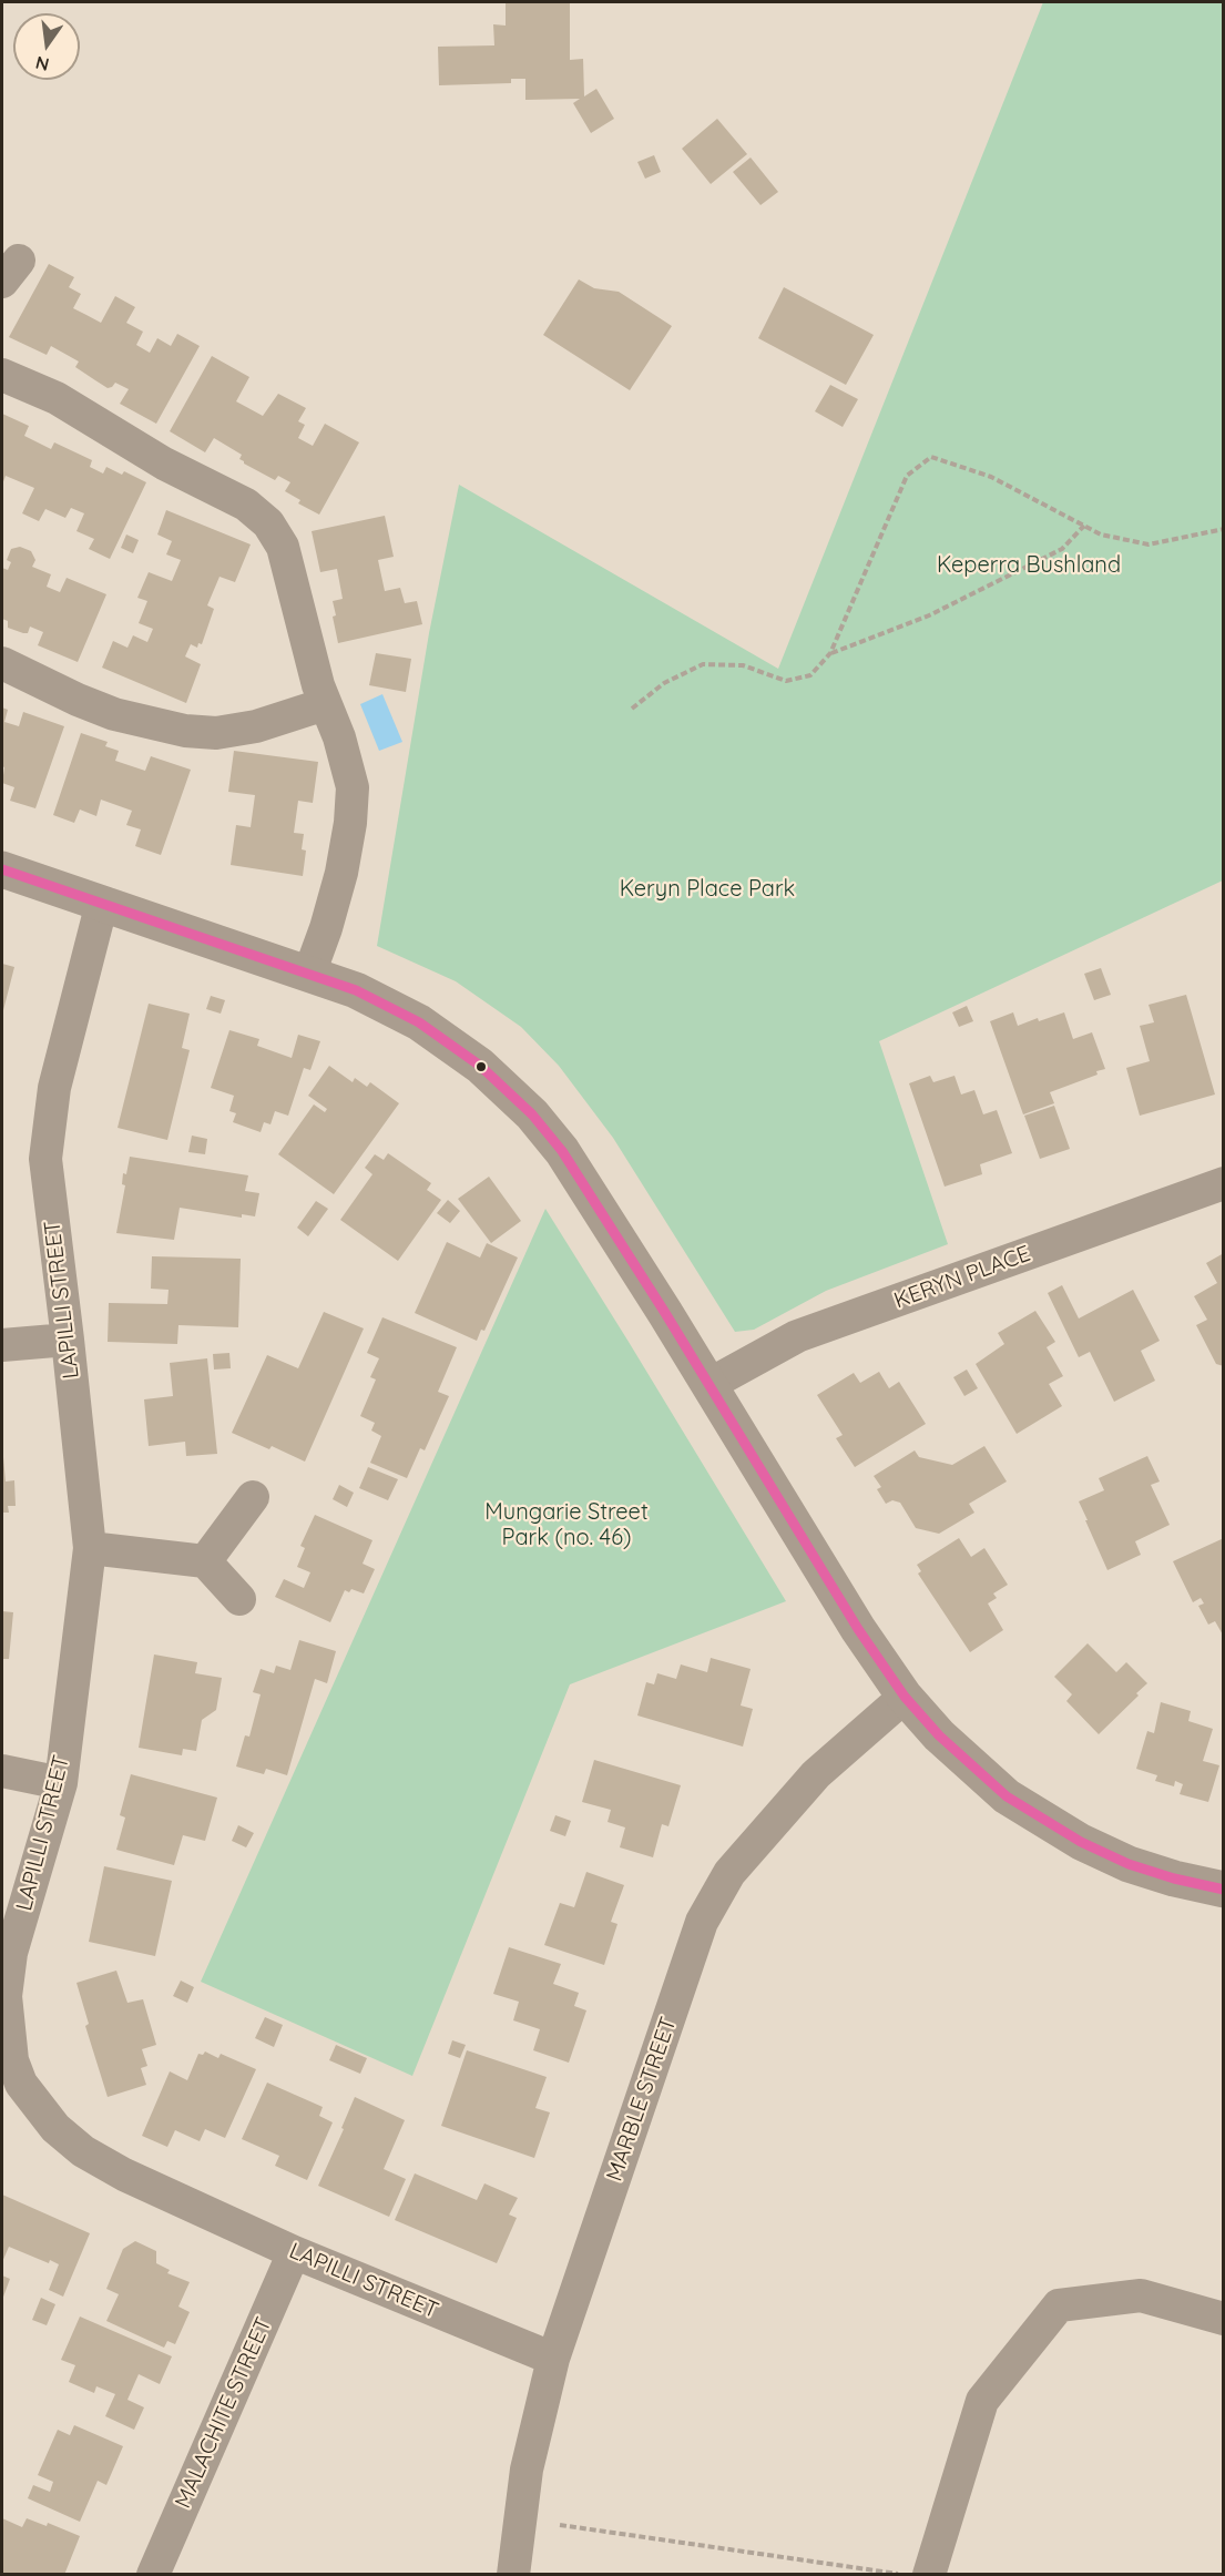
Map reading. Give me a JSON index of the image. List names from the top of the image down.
{
  "streets": {
    "street": [
      "KERYN PLACE",
      "LAPILLI STREET",
      "MARBLE STREET",
      "MALACHITE STREET"
    ]
  },
  "crossings": [
    ["LAPILLI STREET", "MARBLE STREET"],
    ["LAPILLI STREET", "MALACHITE STREET"]
  ],
  "parks": ["Keperra Bushland", "Keryn Place Park", "Mungarie Street Park (no. 46)"],
  "north": "bottom"
}
